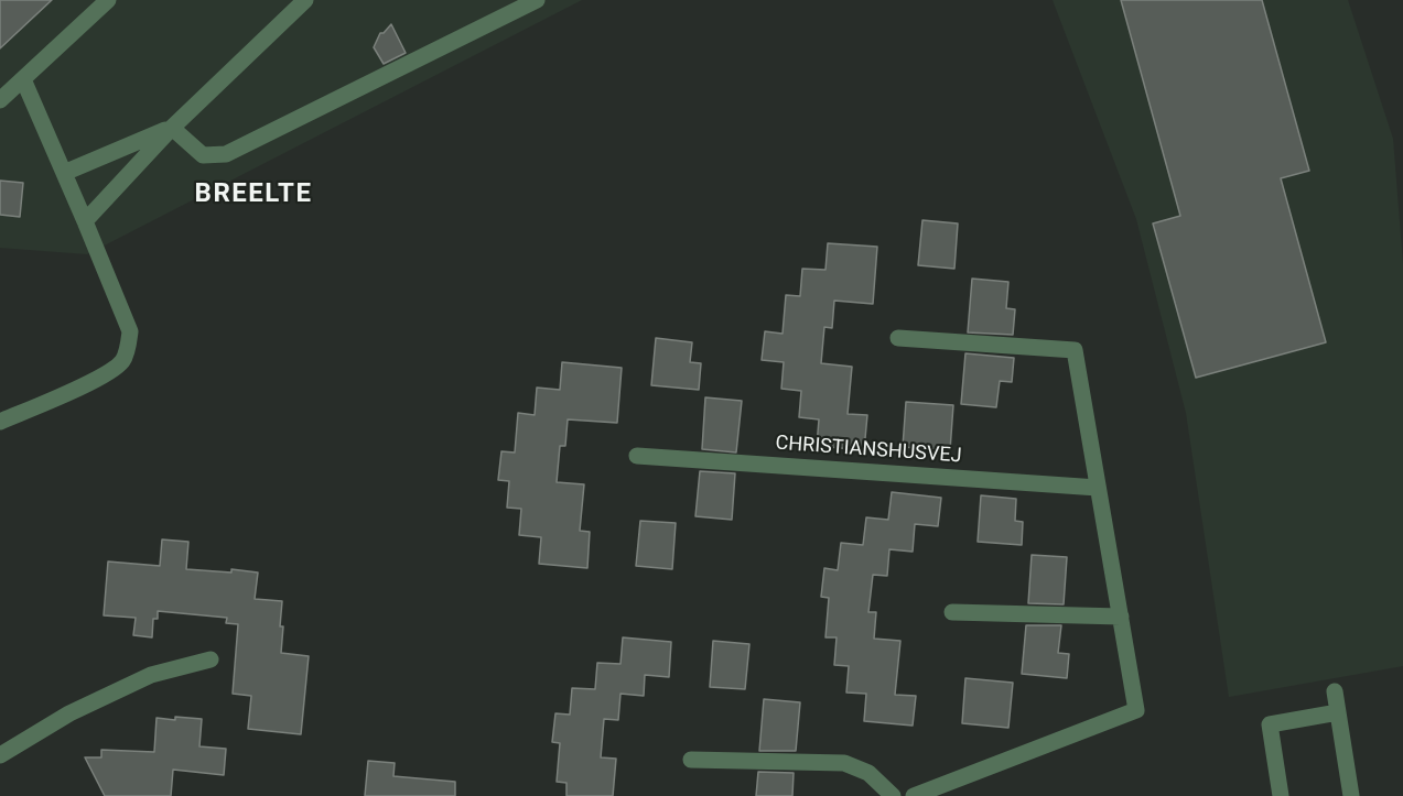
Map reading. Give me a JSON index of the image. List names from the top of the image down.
{
  "streets": {
    "street": ["CHRISTIANSHUSVEJ"]
  },
  "districts": ["BREELTE"]
}
